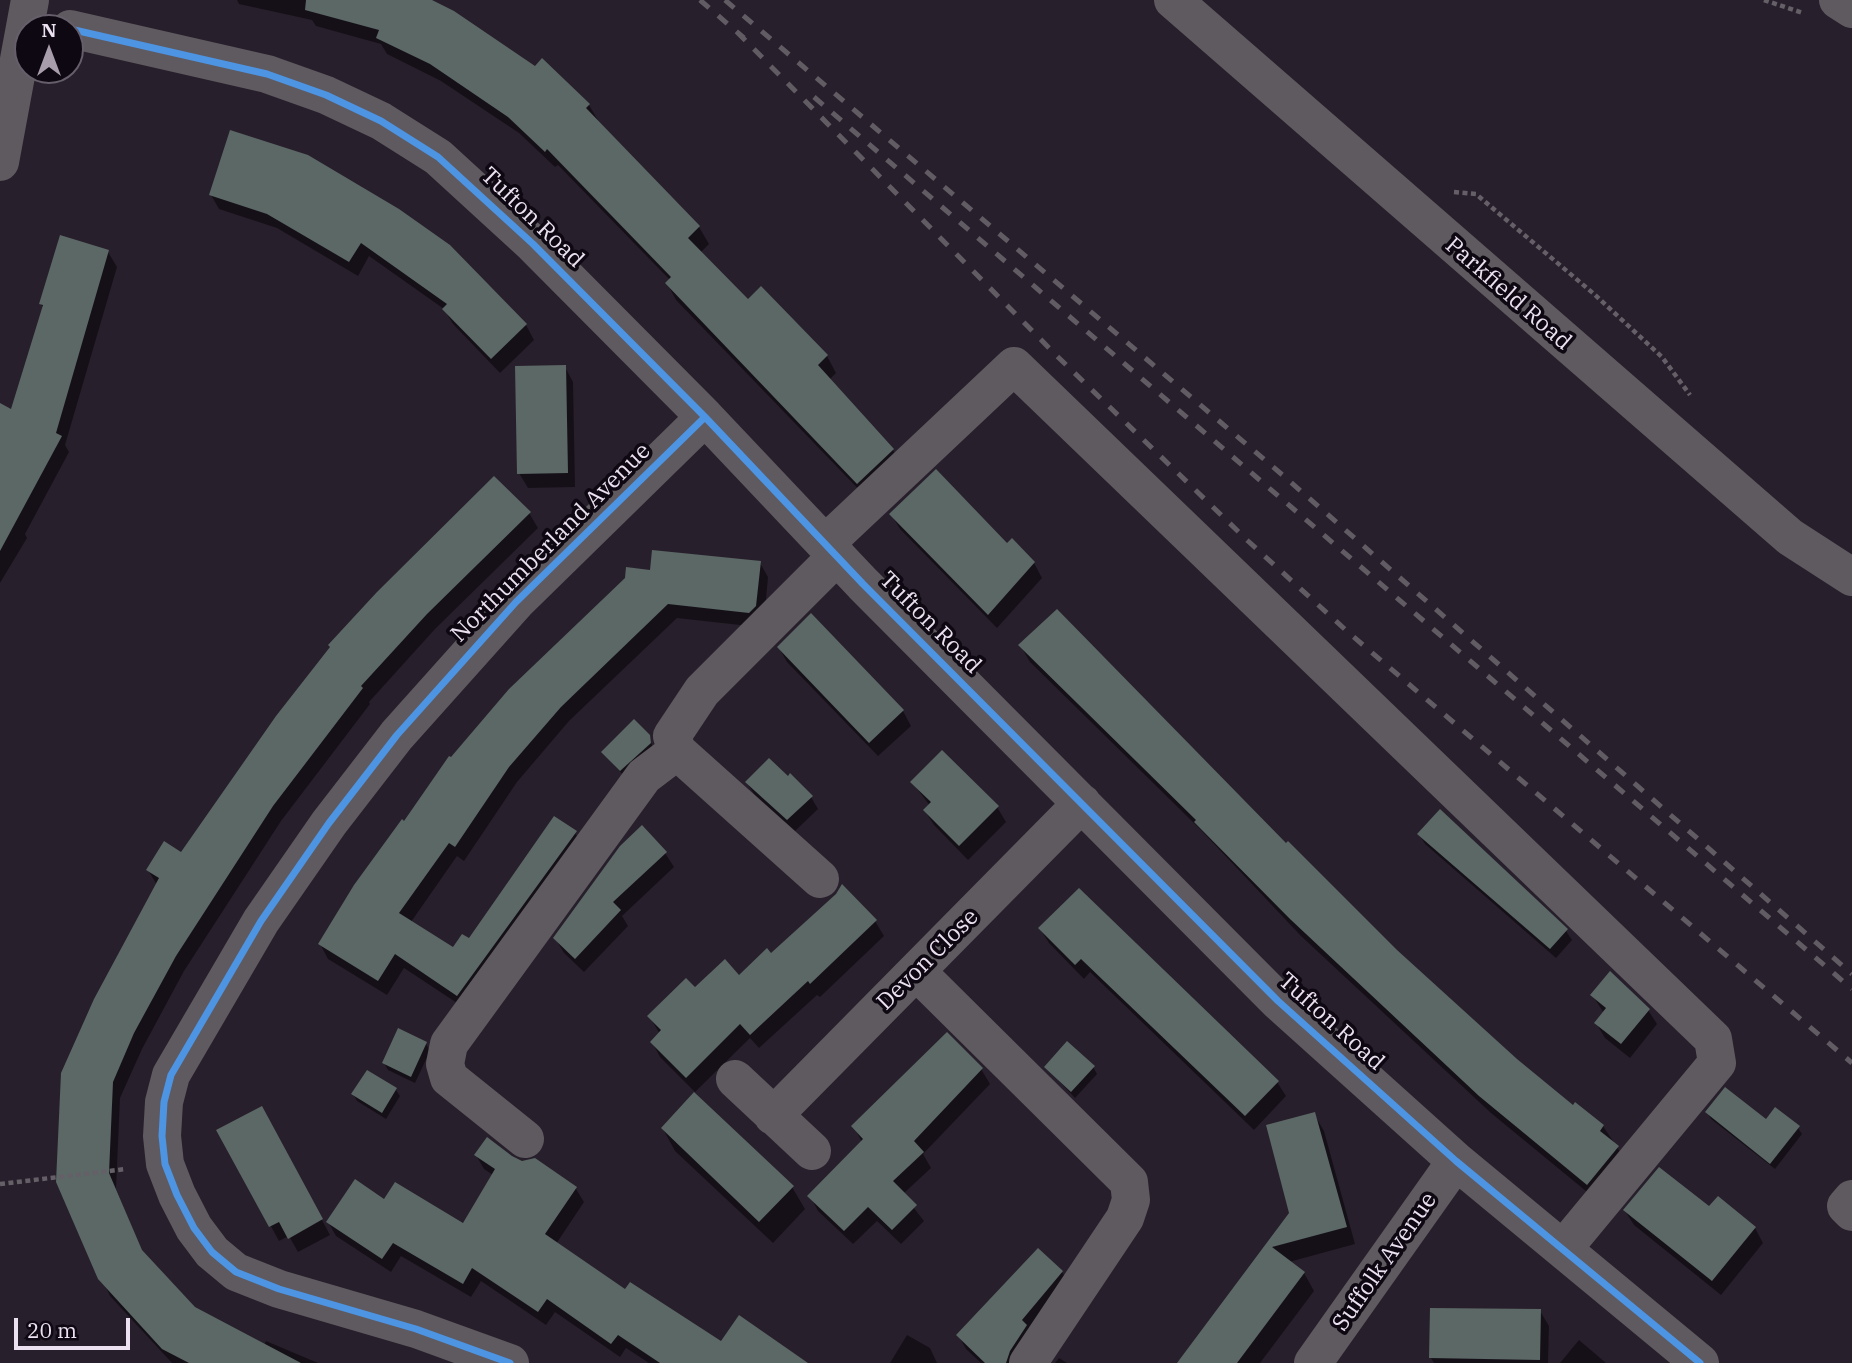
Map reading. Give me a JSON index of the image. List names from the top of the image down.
{
  "streets": {
    "street": [
      "Tufton Road",
      "Parkfield Road",
      "Northumberland Avenue",
      "Devon Close",
      "Suffolk Avenue"
    ]
  },
  "crossings": [
    ["Tufton Road", "Northumberland Avenue"],
    ["Tufton Road", "Devon Close"],
    ["Tufton Road", "Suffolk Avenue"]
  ],
  "scale_bar": "20 m",
  "north": "top"
}
